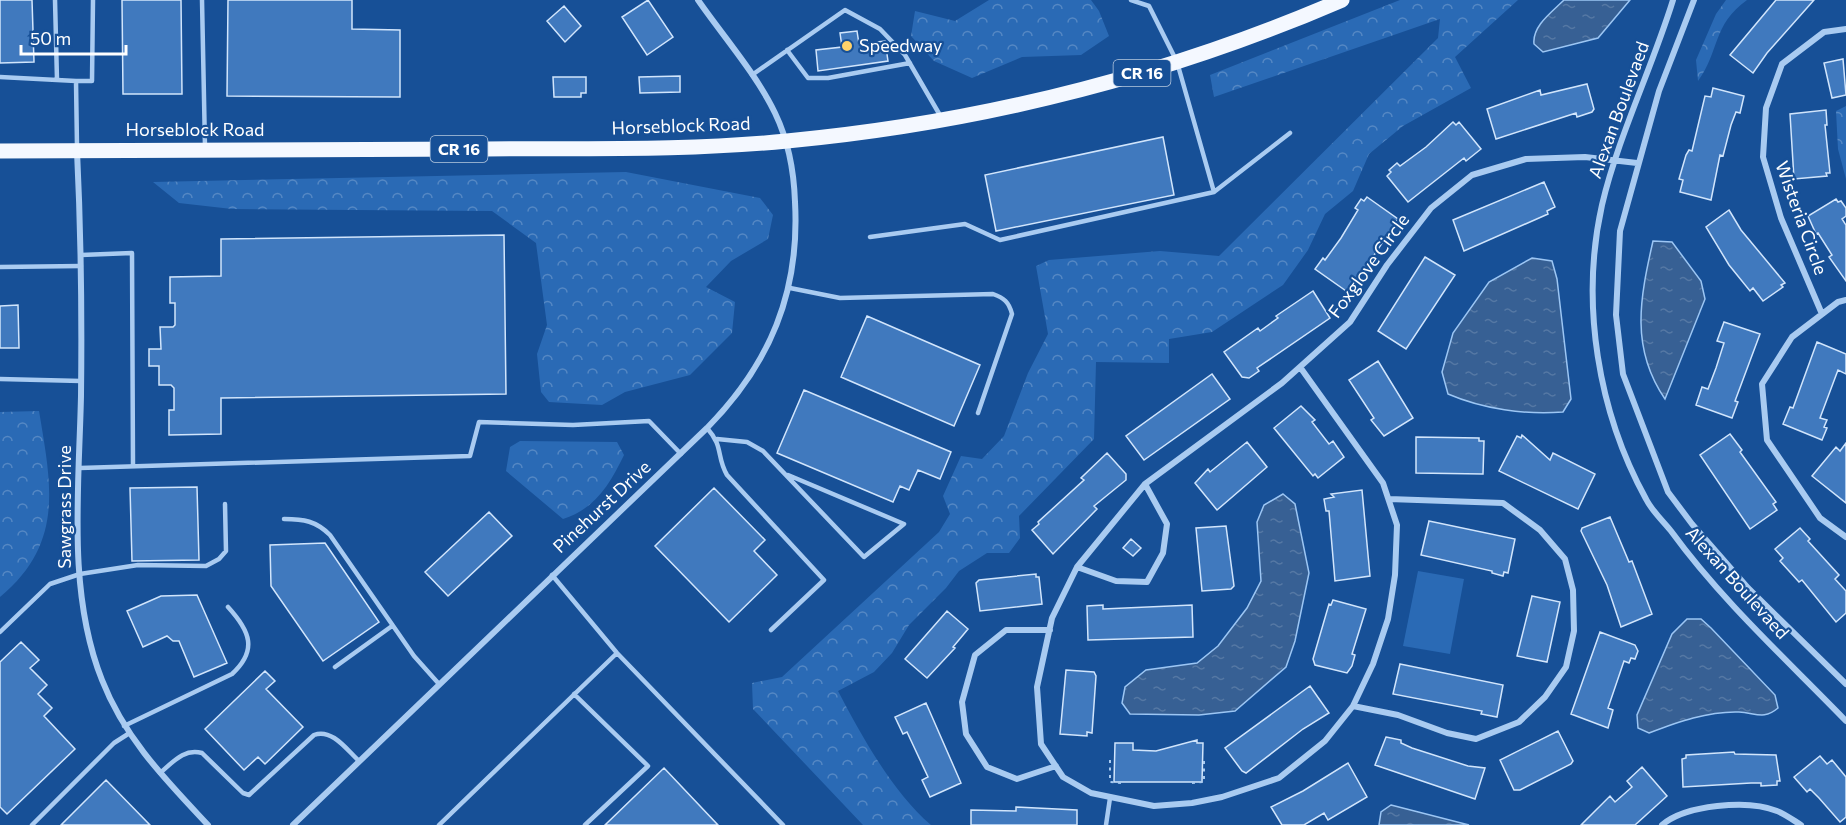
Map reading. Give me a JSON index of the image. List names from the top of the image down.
{
  "streets": {
    "main road": ["CR 16", "Horseblock Road"],
    "street": [
      "Alexan Boulevaed",
      "Wisteria Circle",
      "Foxglove Circle",
      "Sawgrass Drive",
      "Pinehurst Drive"
    ]
  },
  "crossings": [
    ["Alexan Boulevaed", "Foxglove Circle"],
    ["Horseblock Road", "Sawgrass Drive"],
    ["Horseblock Road", "Pinehurst Drive"]
  ],
  "places": ["Speedway"],
  "scale_bar": "50 m"
}
